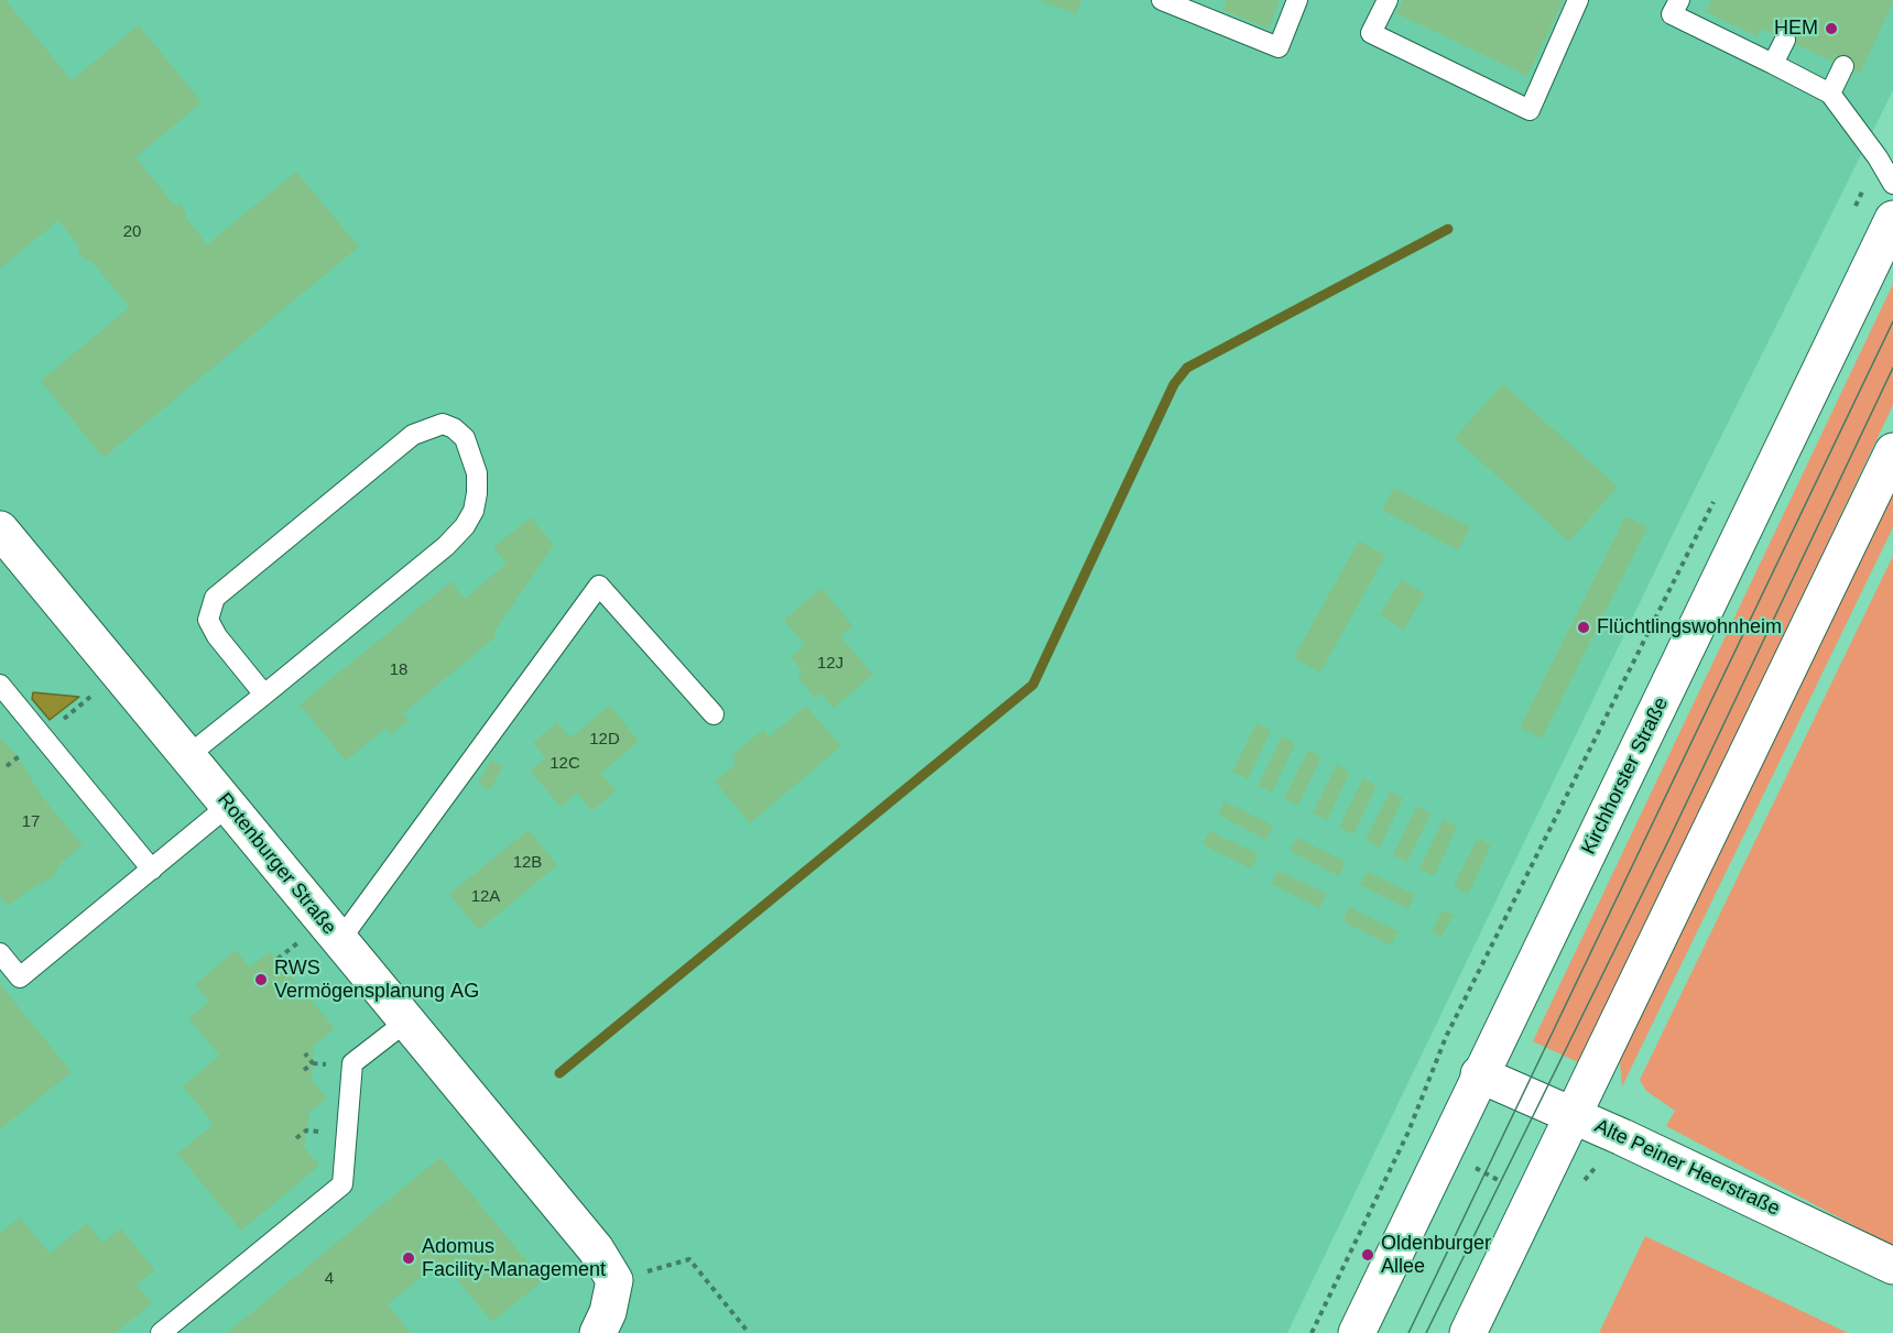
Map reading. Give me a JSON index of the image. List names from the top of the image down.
{
  "streets": {
    "main road": ["Kirchhorster Straße", "Rotenburger Straße", "Alte Peiner Heerstraße"]
  },
  "crossings": [
    ["Kirchhorster Straße", "Alte Peiner Heerstraße"]
  ],
  "places": [
    "HEM",
    "Flüchtlingswohnheim",
    "RWS Vermögensplanung AG",
    "Oldenburger Allee",
    "Adomus Facility-Management"
  ],
  "house_numbers": [
    "20",
    "12J",
    "18",
    "12D",
    "12C",
    "17",
    "12B",
    "12A",
    "4"
  ]
}
